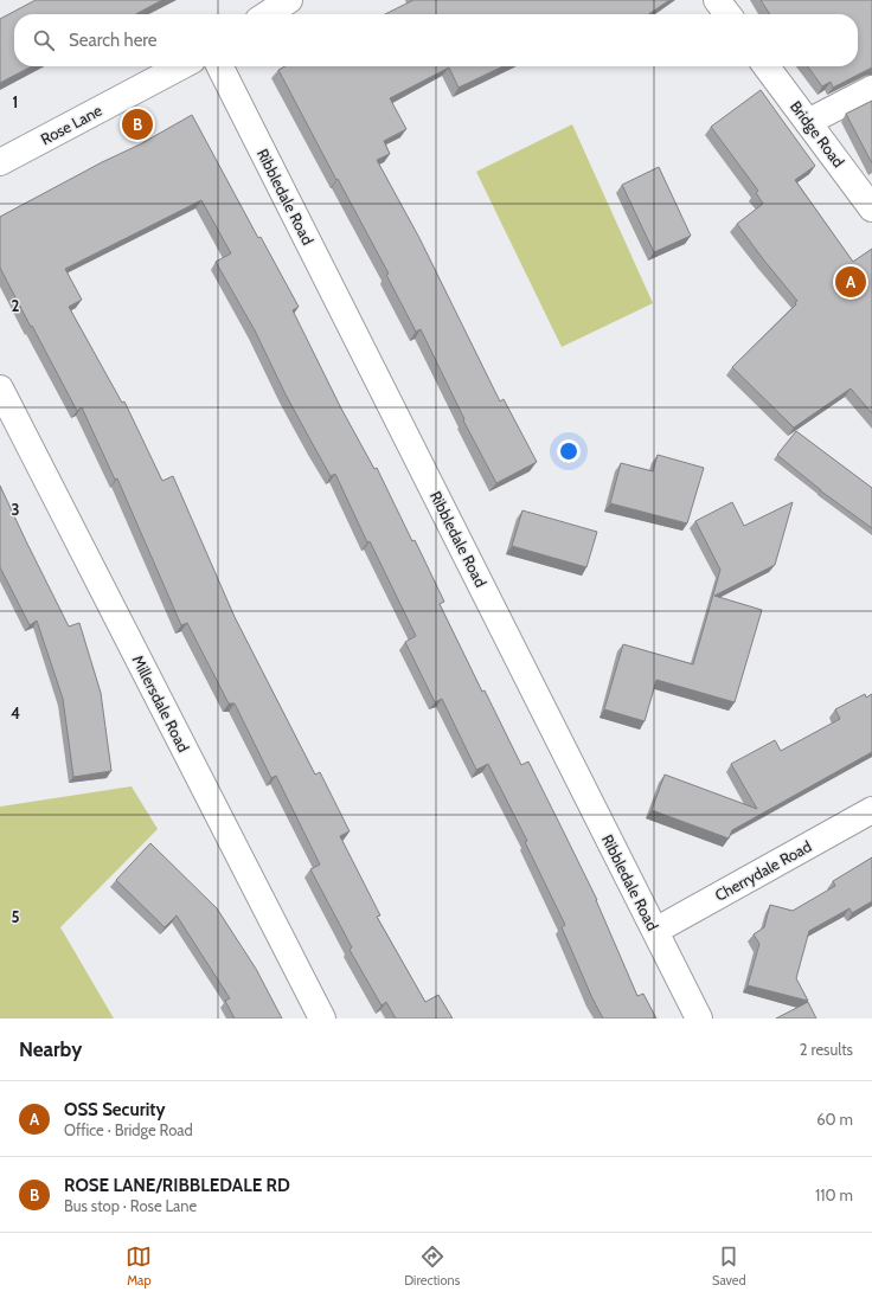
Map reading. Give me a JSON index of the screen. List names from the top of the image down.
{
  "streets": {
    "street": [
      "Rose Lane",
      "Bridge Road",
      "Ribbledale Road",
      "Millersdale Road",
      "Cherrydale Road"
    ]
  },
  "crossings": [
    ["Ribbledale Road", "Cherrydale Road"]
  ],
  "page": {
    "search": "Search here",
    "pins": ["B", "A"],
    "heading": ["Nearby", "2 results"],
    "list": [
      {
        "mark": "A",
        "name": "OSS Security",
        "note": "Office · Bridge Road",
        "value": "60 m"
      },
      {
        "mark": "B",
        "name": "ROSE LANE/RIBBLEDALE RD",
        "note": "Bus stop · Rose Lane",
        "value": "110 m"
      }
    ],
    "nav": ["Map", "Directions", "Saved"]
  },
  "grid": {
    "rows": [
      "1",
      "2",
      "3",
      "4",
      "5"
    ]
  }
}
